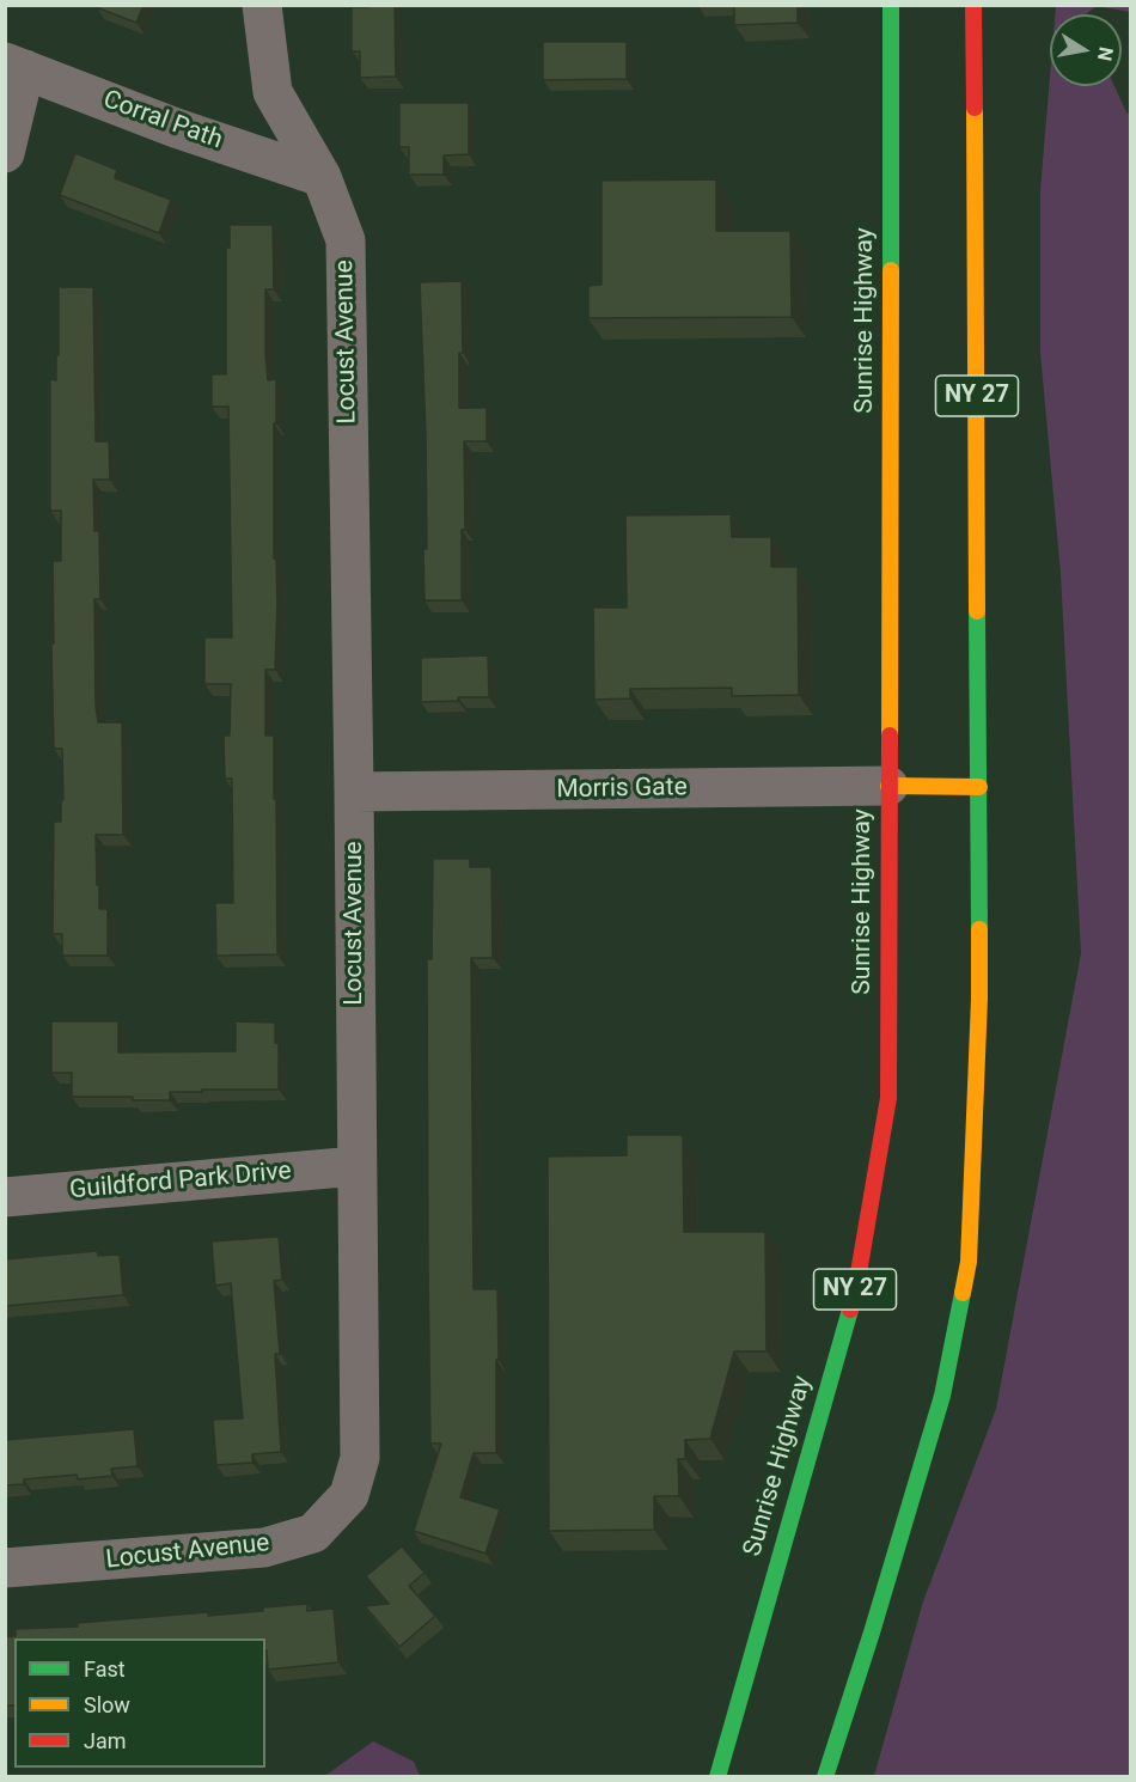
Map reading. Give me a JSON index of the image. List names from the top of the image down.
{
  "streets": {
    "highway": ["Sunrise Highway", "NY 27"],
    "street": [
      "Corral Path",
      "Locust Avenue",
      "Morris Gate",
      "Guildford Park Drive"
    ]
  },
  "crossings": [
    ["Corral Path", "Locust Avenue"],
    ["Sunrise Highway", "Morris Gate"],
    ["Locust Avenue", "Morris Gate"],
    ["Locust Avenue", "Guildford Park Drive"]
  ],
  "legend": ["Fast", "Slow", "Jam"],
  "north": "right"
}
